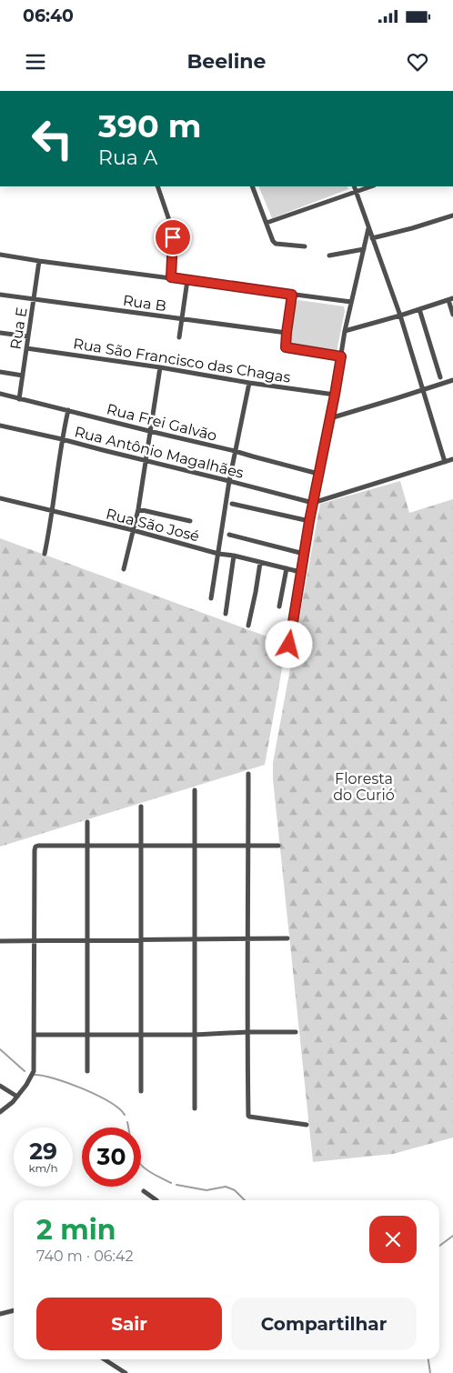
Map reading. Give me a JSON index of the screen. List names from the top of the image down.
{
  "streets": {
    "street": [
      "Rua B",
      "Rua E",
      "Rua São Francisco das Chagas",
      "Rua Frei Galvão",
      "Rua Antônio Magalhães",
      "Rua São José"
    ]
  },
  "crossings": [
    ["Rua B", "Rua E"],
    ["Rua E", "Rua São Francisco das Chagas"],
    ["Rua E", "Rua Frei Galvão"]
  ],
  "parks": ["Floresta do Curió"],
  "page": {
    "status": "06:40",
    "header": "Beeline",
    "turn": ["390 m", "Rua A"],
    "speed": "29 km/h",
    "limit": "30",
    "heading": ["2 min", "740 m · 06:42"],
    "buttons": ["Sair", "Compartilhar"]
  }
}
